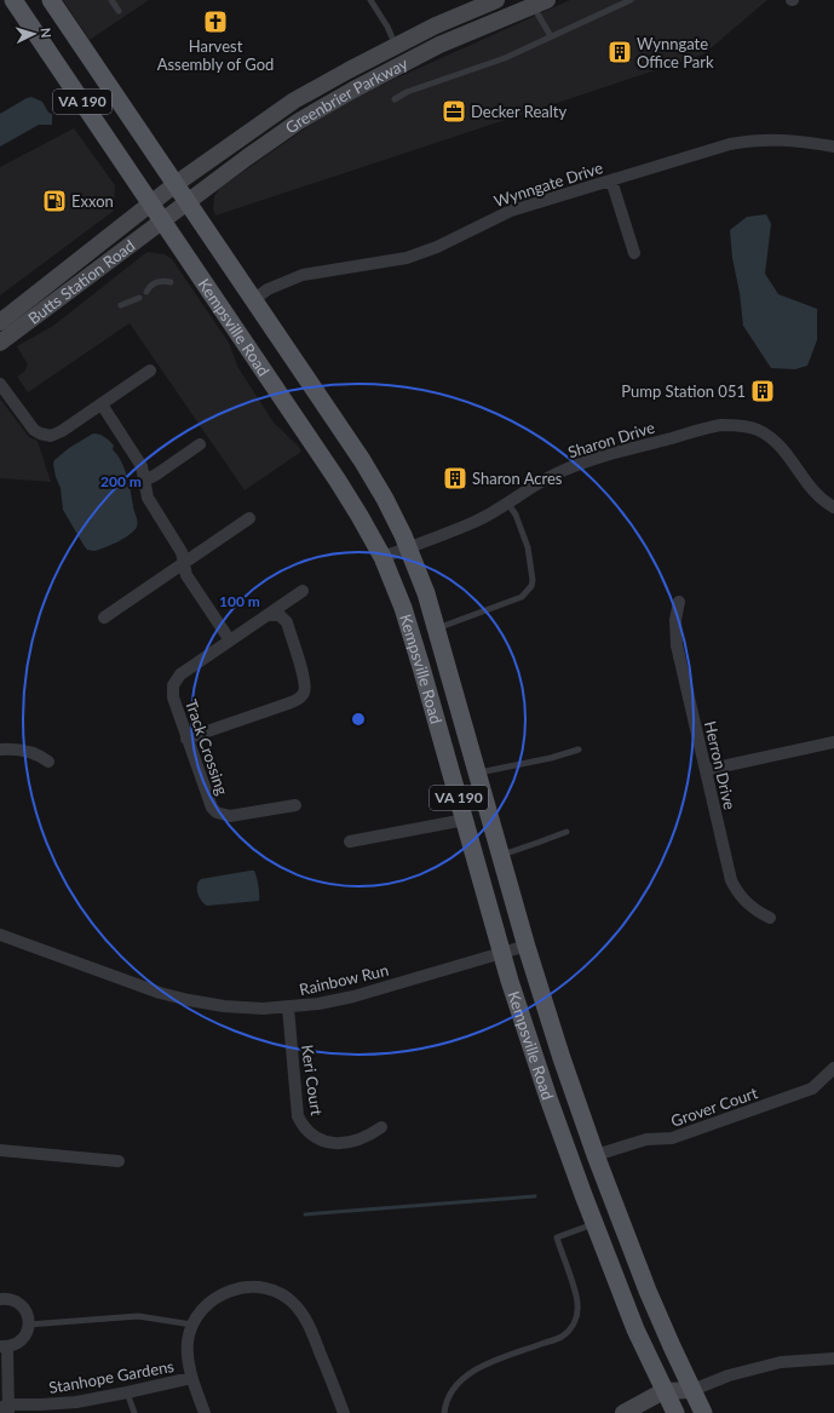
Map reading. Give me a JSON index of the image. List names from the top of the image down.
{
  "streets": {
    "main road": [
      "Greenbrier Parkway",
      "VA 190",
      "Butts Station Road",
      "Kempsville Road"
    ],
    "street": [
      "Wynngate Drive",
      "Sharon Drive",
      "Track Crossing",
      "Herron Drive",
      "Rainbow Run",
      "Keri Court",
      "Grover Court",
      "Stanhope Gardens"
    ]
  },
  "crossings": [
    ["Greenbrier Parkway", "Butts Station Road"],
    ["Greenbrier Parkway", "Kempsville Road"],
    ["Wynngate Drive", "Kempsville Road"],
    ["Butts Station Road", "Kempsville Road"],
    ["Kempsville Road", "Sharon Drive"],
    ["Kempsville Road", "Rainbow Run"],
    ["Kempsville Road", "Grover Court"],
    ["Rainbow Run", "Keri Court"]
  ],
  "places": {
    "church": ["Harvest Assembly of God"],
    "building": ["Wynngate Office Park", "Pump Station 051", "Sharon Acres"],
    "office": ["Decker Realty"],
    "fuel station": ["Exxon"]
  },
  "north": "right",
  "rings": ["200 m", "100 m"]
}
